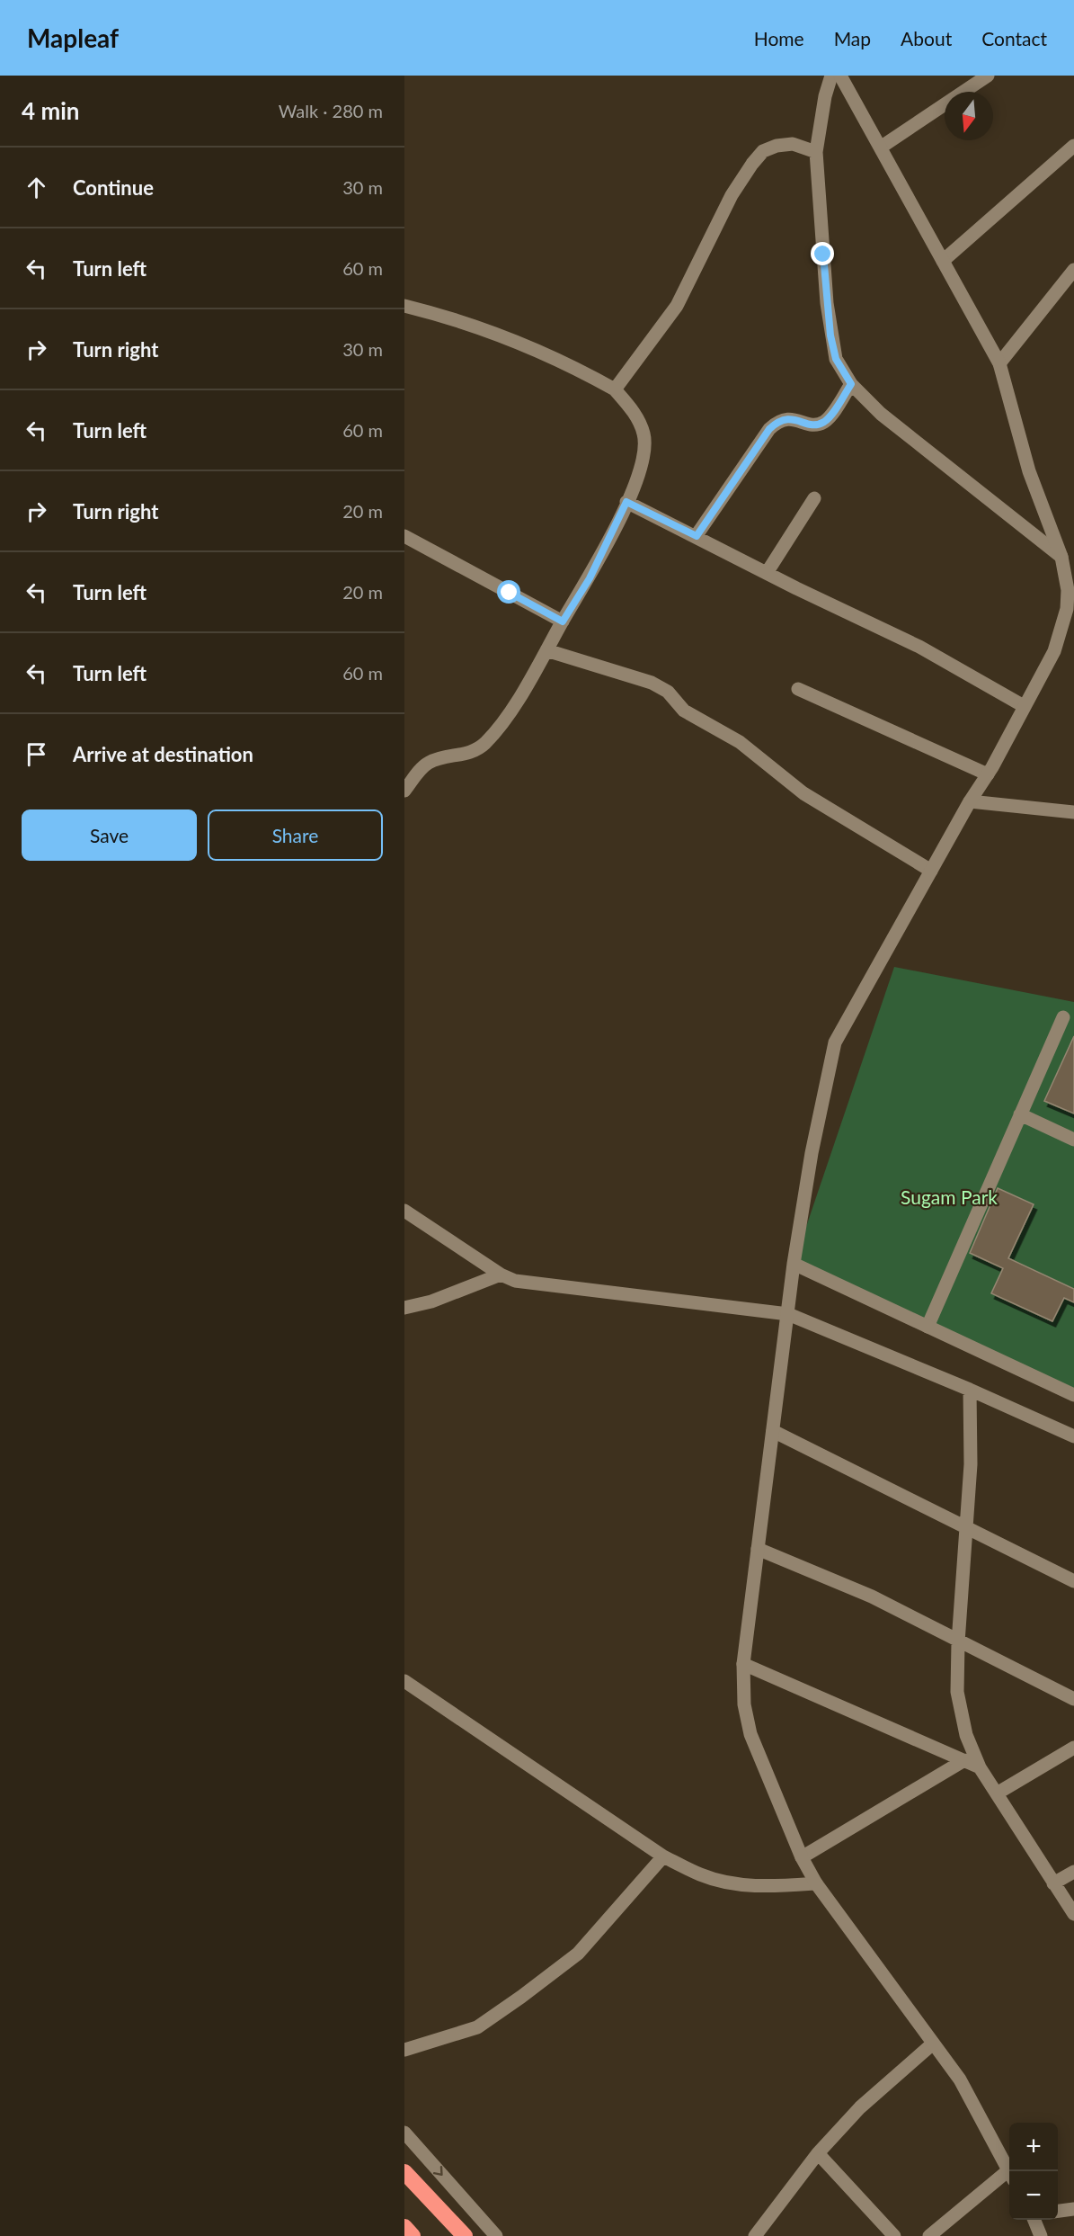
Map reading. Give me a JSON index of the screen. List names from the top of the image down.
{
  "parks": ["Sugam Park"],
  "north": "bottom",
  "page": {
    "header": "Mapleaf",
    "nav": [
      "Home",
      "Map",
      "About",
      "Contact"
    ],
    "heading": ["4 min", "Walk · 280 m"],
    "list": [
      ["Continue", "30 m"],
      ["Turn left", "60 m"],
      ["Turn right", "30 m"],
      ["Turn left", "60 m"],
      ["Turn right", "20 m"],
      ["Turn left", "20 m"],
      ["Turn left", "60 m"],
      "Arrive at destination"
    ],
    "buttons": ["Save", "Share"],
    "map_buttons": ["+", "−"]
  }
}
